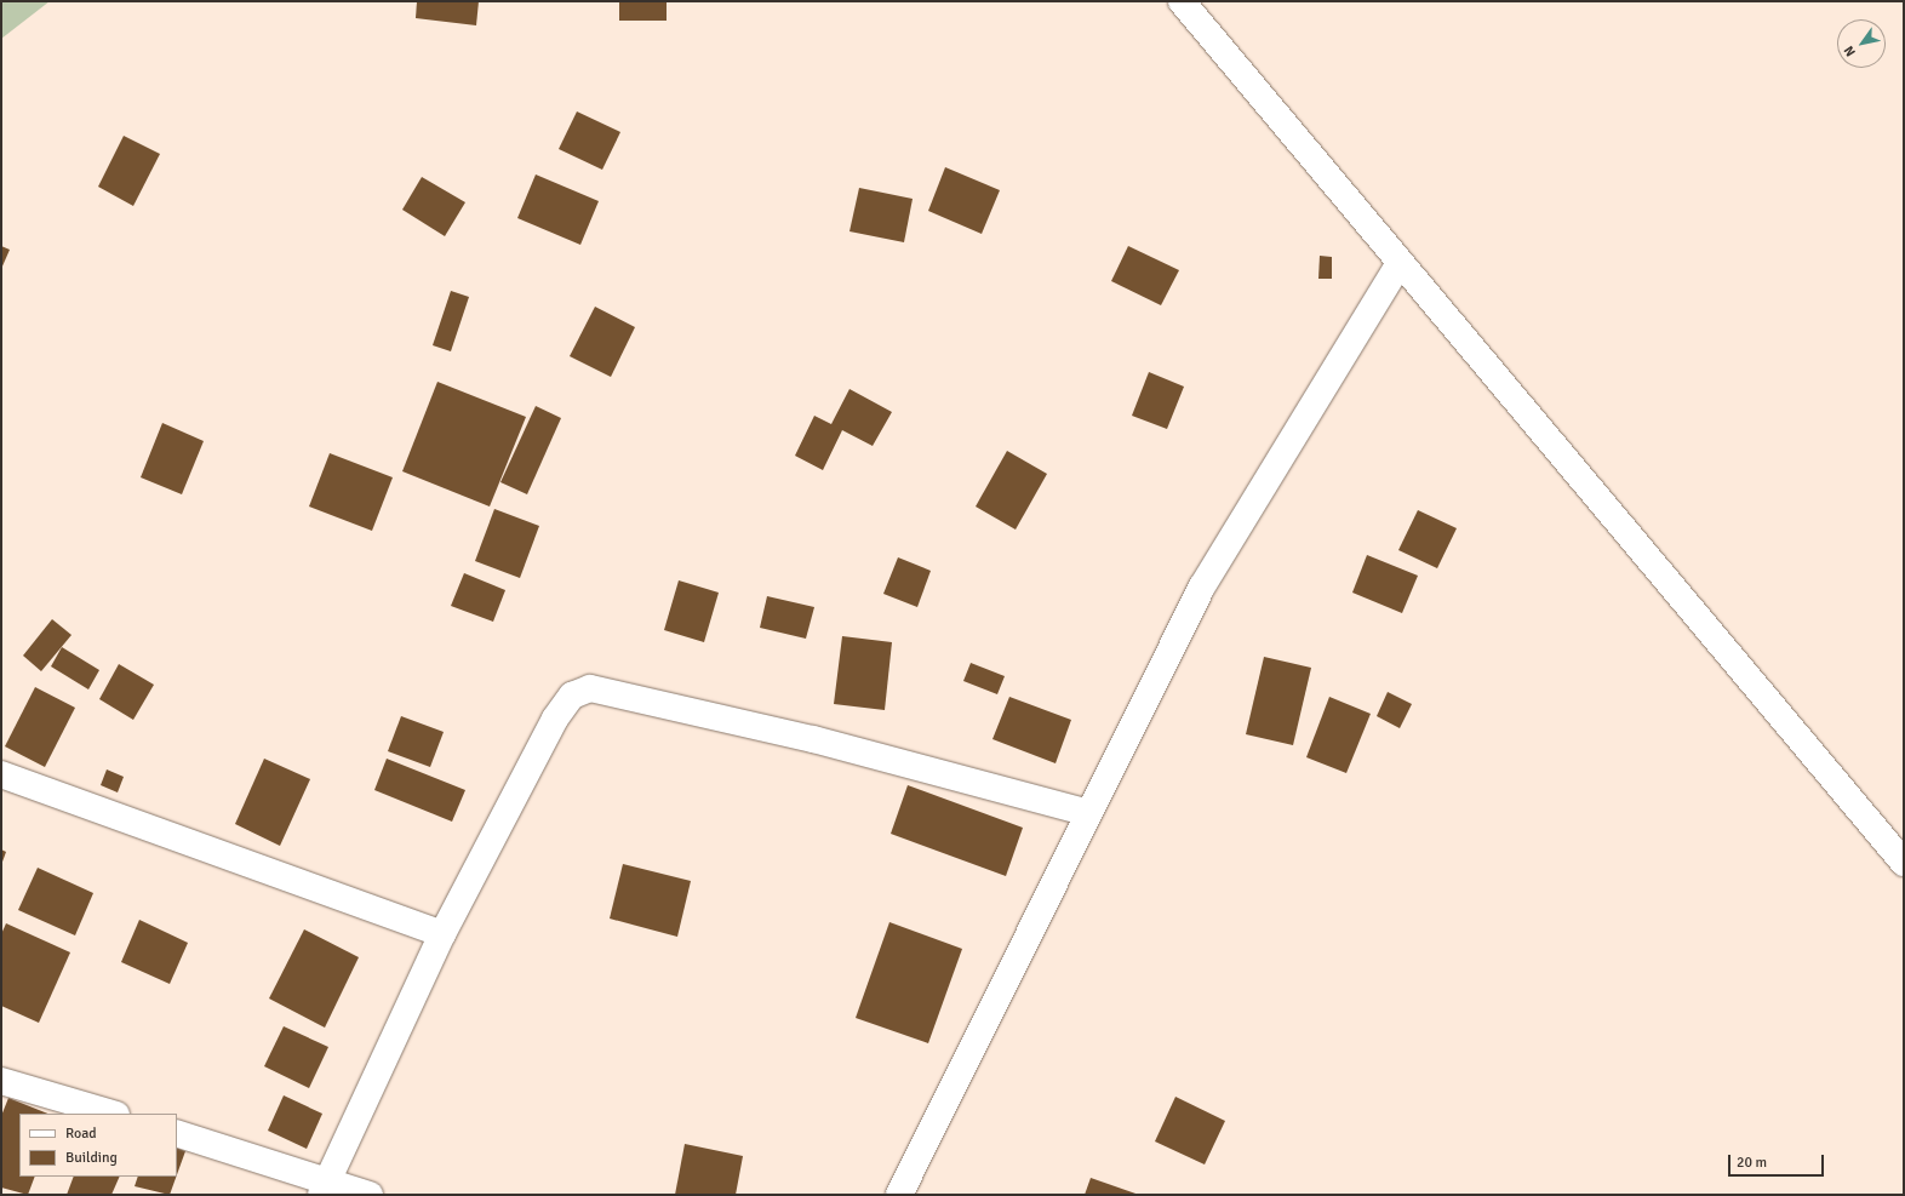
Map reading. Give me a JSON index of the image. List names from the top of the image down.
{
  "legend": ["Road", "Building"],
  "scale_bar": "20 m",
  "north": "bottom left"
}
